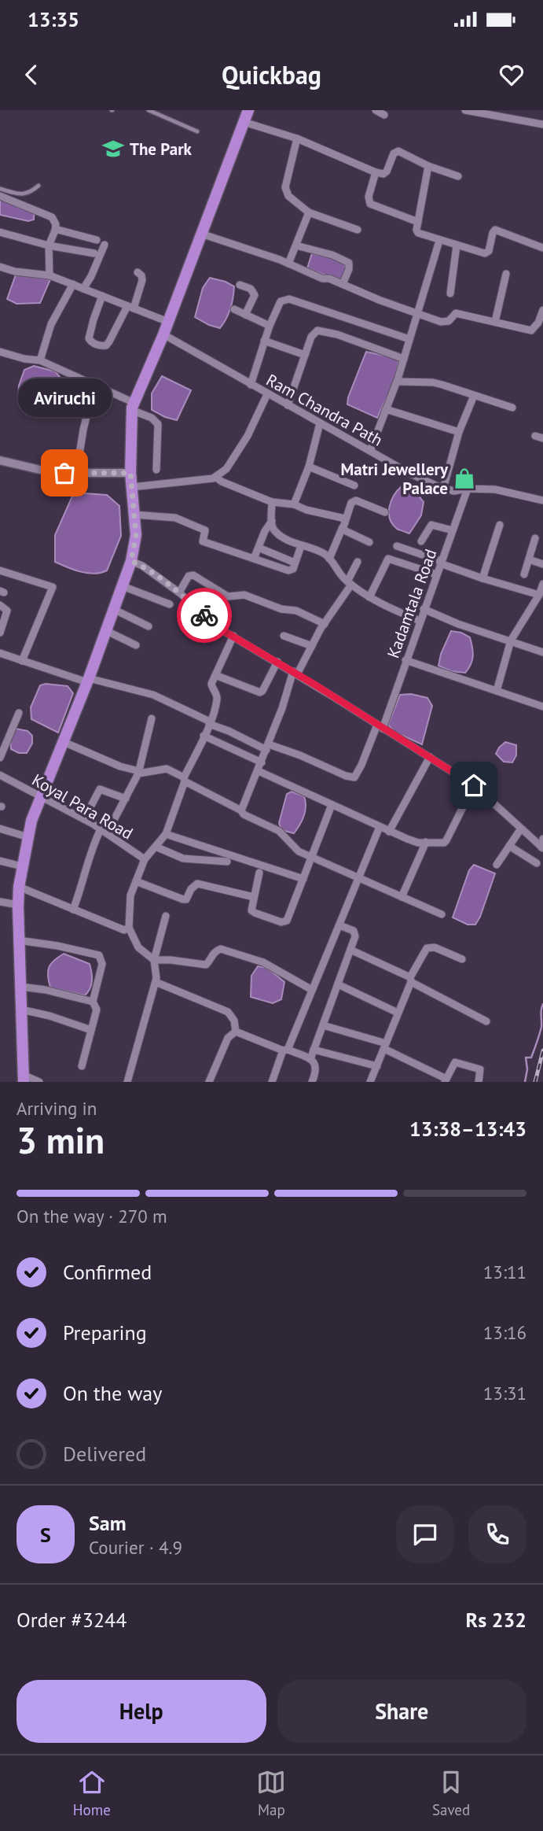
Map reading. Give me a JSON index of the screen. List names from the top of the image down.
{
  "streets": {
    "street": ["Ram Chandra Path", "Kadamtala Road", "Koyal Para Road"]
  },
  "crossings": [
    ["Ram Chandra Path", "Kadamtala Road"]
  ],
  "places": {
    "school or university": ["The Park"],
    "other": ["Aviruchi"],
    "shop": ["Matri Jewellery Palace"]
  },
  "page": {
    "status": "13:35",
    "header": "Quickbag",
    "bubble": "Aviruchi",
    "heading": ["3 min", "Arriving in", "13:38–13:43"],
    "panel": [
      "Sam",
      "Courier · 4.9",
      "Order #3244",
      "Rs 232"
    ],
    "bar": "On the way · 270 m",
    "list": [
      ["Confirmed", "13:11"],
      ["Preparing", "13:16"],
      ["On the way", "13:31"],
      "Delivered"
    ],
    "round": "S",
    "buttons": ["Help", "Share"],
    "tabs": ["Home", "Map", "Saved"]
  }
}
